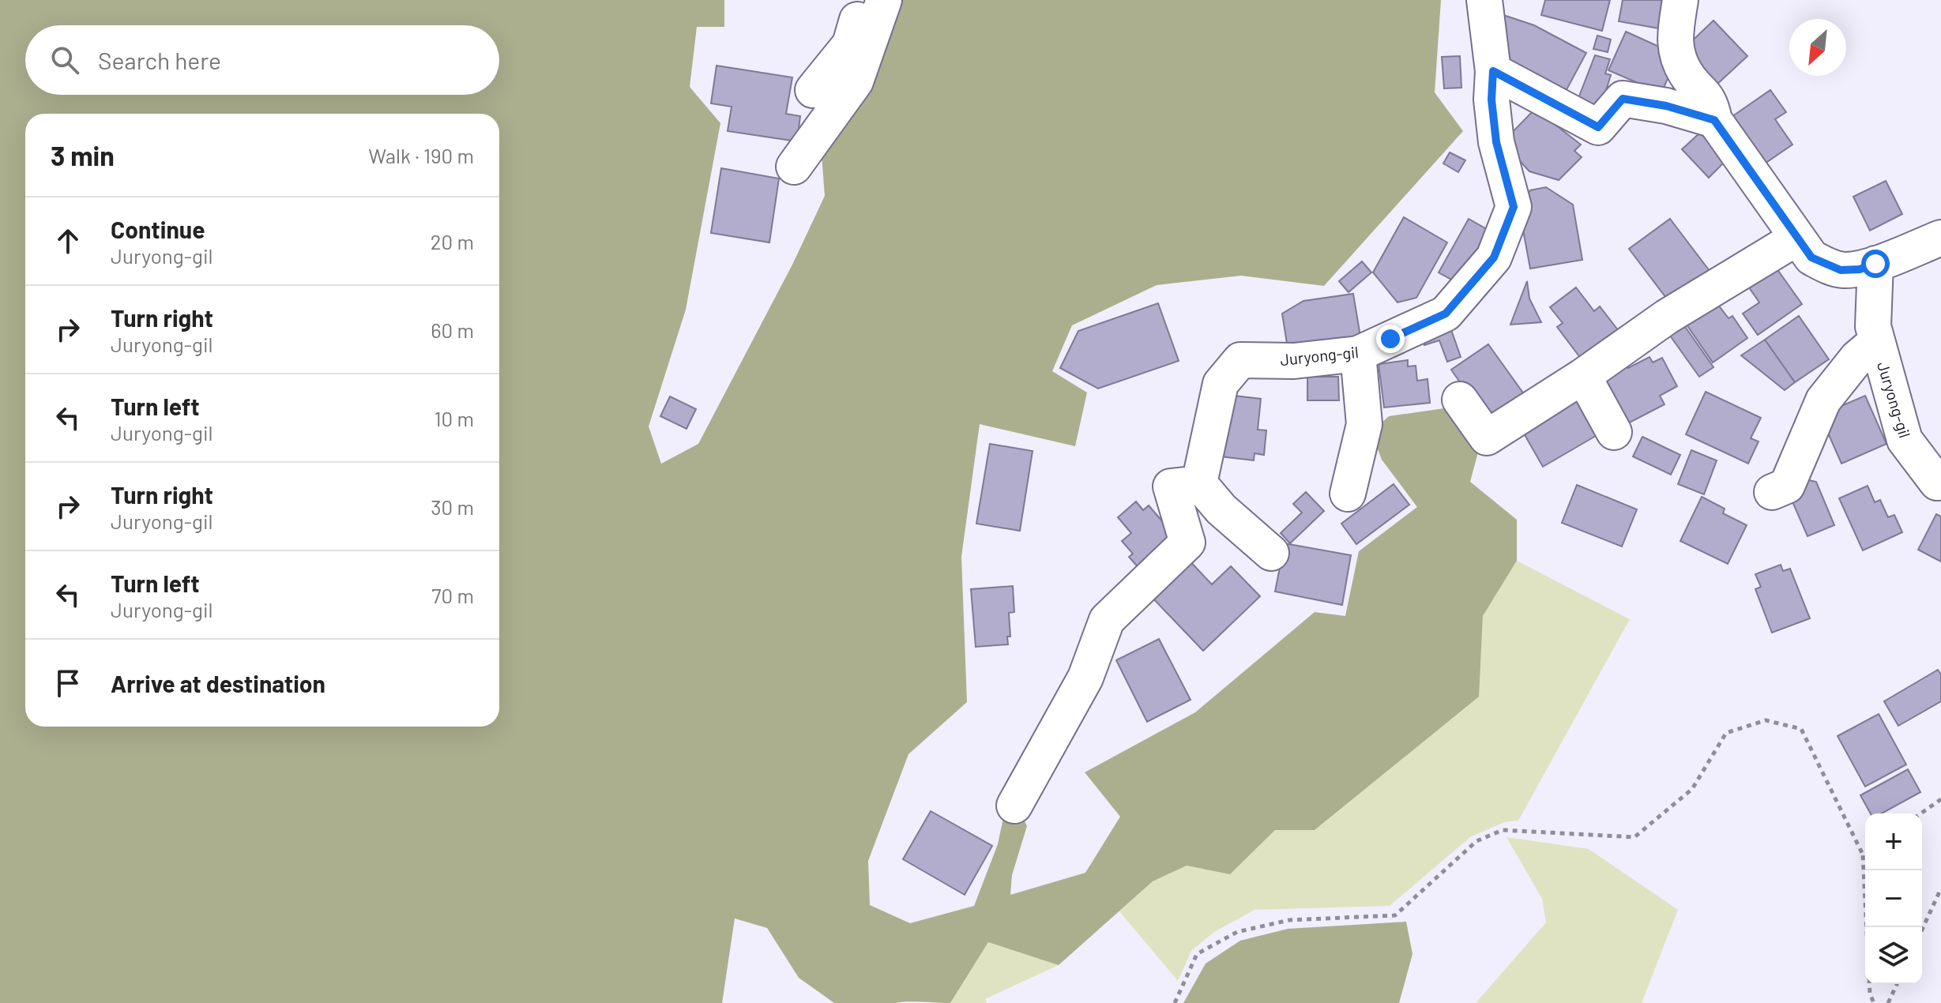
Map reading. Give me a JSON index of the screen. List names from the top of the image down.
{
  "streets": {
    "street": ["Juryong-gil"]
  },
  "north": "bottom left",
  "page": {
    "search": "Search here",
    "heading": ["3 min", "Walk · 190 m"],
    "list": [
      ["Continue", "Juryong-gil", "20 m"],
      ["Turn right", "Juryong-gil", "60 m"],
      ["Turn left", "Juryong-gil", "10 m"],
      ["Turn right", "Juryong-gil", "30 m"],
      ["Turn left", "Juryong-gil", "70 m"],
      "Arrive at destination"
    ],
    "map_buttons": ["+", "−"]
  }
}
